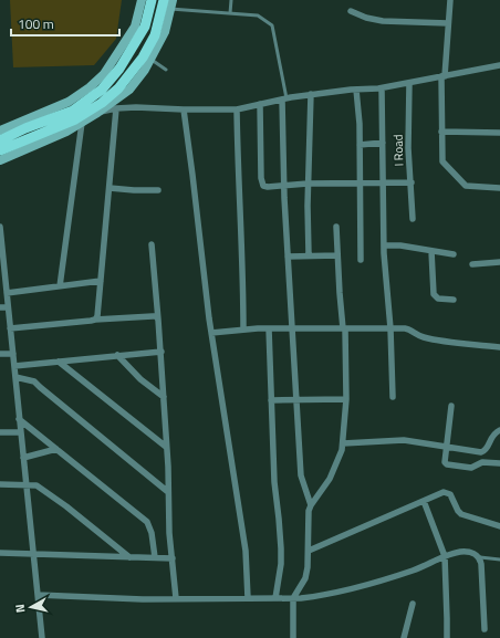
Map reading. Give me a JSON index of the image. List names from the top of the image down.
{
  "streets": {
    "street": ["I Road"]
  },
  "scale_bar": "100 m",
  "north": "left"
}
